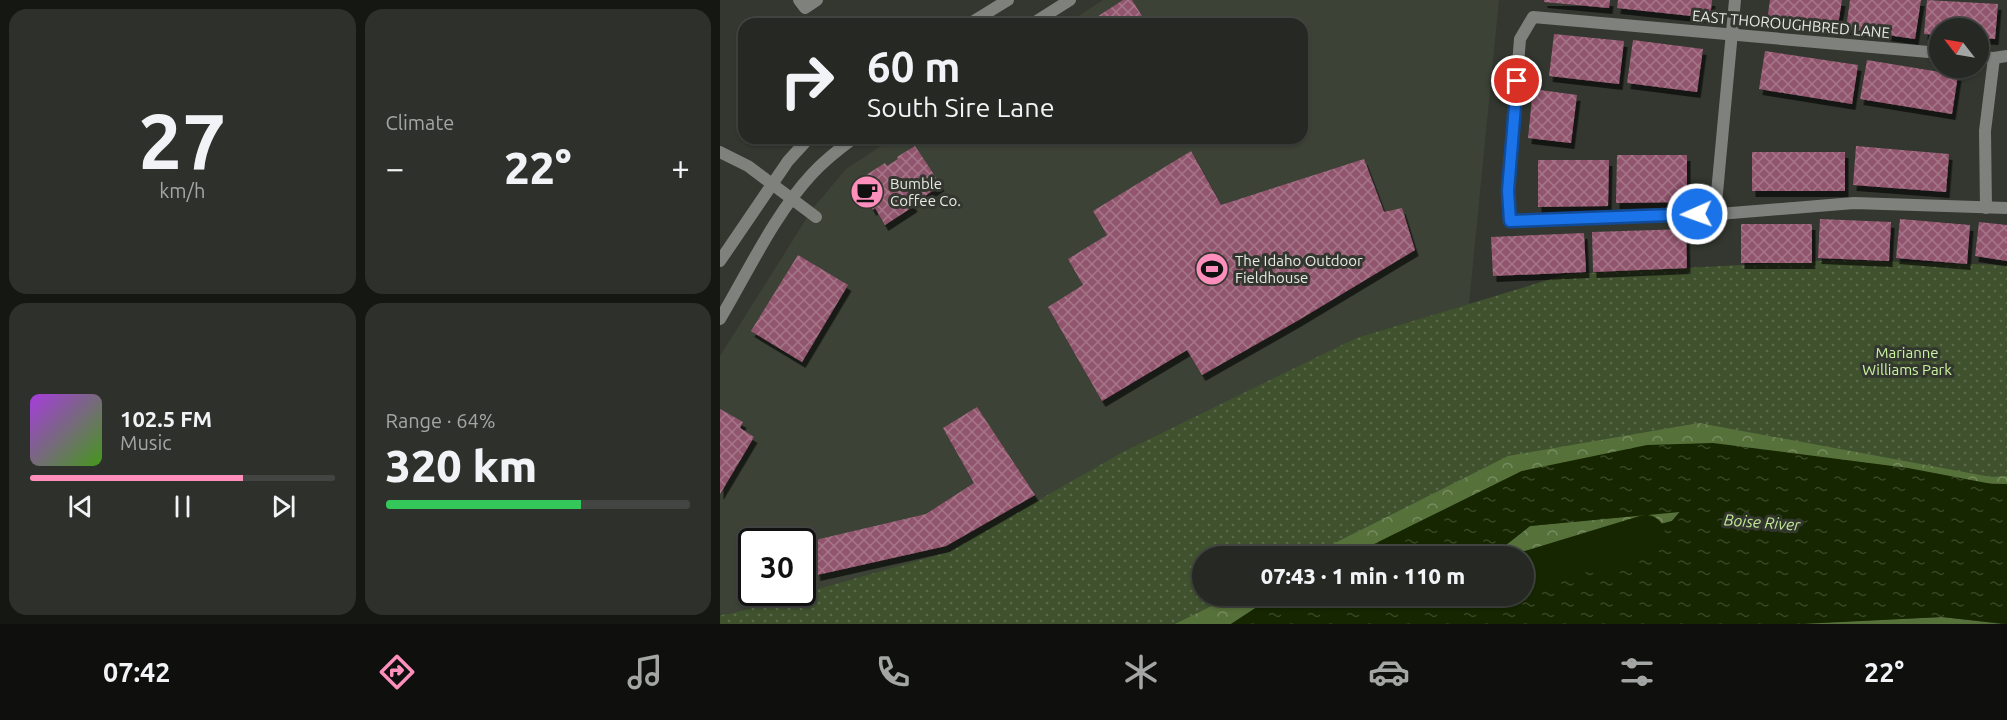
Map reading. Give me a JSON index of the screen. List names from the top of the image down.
{
  "streets": {
    "street": ["EAST THOROUGHBRED LANE"]
  },
  "water": ["Boise River"],
  "parks": ["Marianne Williams Park"],
  "places": {
    "cafe": ["Bumble Coffee Co."],
    "sports": ["The Idaho Outdoor Fieldhouse"]
  },
  "north": "top left",
  "page": {
    "tile": [
      ["27", "km/h"],
      "Climate",
      ["Range · 64%", "320 km"]
    ],
    "turn": ["60 m", "South Sire Lane"],
    "heat": ["−", "22°", "+"],
    "song": ["102.5 FM", "Music"],
    "limit": "30",
    "trip": "07:43 · 1 min · 110 m",
    "tabs": ["07:42", "22°"]
  }
}
